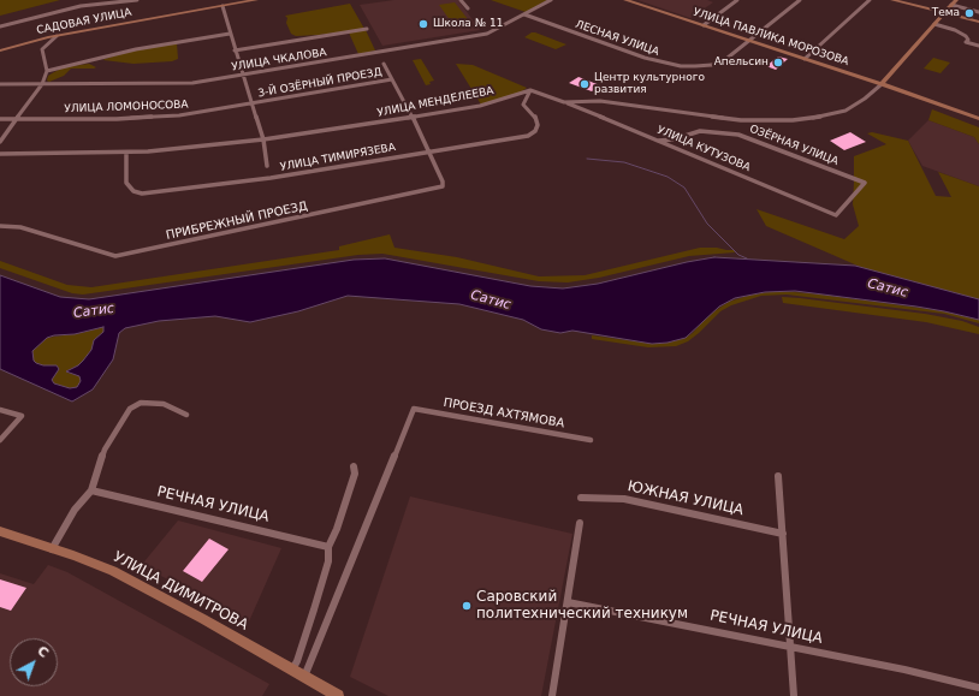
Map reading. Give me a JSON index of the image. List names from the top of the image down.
{
  "streets": {
    "street": [
      "САДОВАЯ УЛИЦА",
      "УЛИЦА ПАВЛИКА МОРОЗОВА",
      "ЛЕСНАЯ УЛИЦА",
      "УЛИЦА ЧКАЛОВА",
      "3-Й ОЗЁРНЫЙ ПРОЕЗД",
      "УЛИЦА МЕНДЕЛЕЕВА",
      "УЛИЦА ЛОМОНОСОВА",
      "ОЗЁРНАЯ УЛИЦА",
      "УЛИЦА КУТУЗОВА",
      "УЛИЦА ТИМИРЯЗЕВА",
      "ПРИБРЕЖНЫЙ ПРОЕЗД",
      "ПРОЕЗД АХТЯМОВА",
      "ЮЖНАЯ УЛИЦА",
      "РЕЧНАЯ УЛИЦА",
      "УЛИЦА ДИМИТРОВА"
    ]
  },
  "crossings": [
    ["УЛИЦА ПАВЛИКА МОРОЗОВА", "ЛЕСНАЯ УЛИЦА"],
    ["ЛЕСНАЯ УЛИЦА", "УЛИЦА ЧКАЛОВА"],
    ["3-Й ОЗЁРНЫЙ ПРОЕЗД", "УЛИЦА ЛОМОНОСОВА"],
    ["УЛИЦА МЕНДЕЛЕЕВА", "УЛИЦА ТИМИРЯЗЕВА"],
    ["ОЗЁРНАЯ УЛИЦА", "УЛИЦА КУТУЗОВА"],
    ["УЛИЦА ТИМИРЯЗЕВА", "ПРИБРЕЖНЫЙ ПРОЕЗД"],
    ["ПРОЕЗД АХТЯМОВА", "УЛИЦА ДИМИТРОВА"]
  ],
  "water": ["Сатис"],
  "places": [
    "Тема",
    "Школа № 11",
    "Апельсин",
    "Центр культурного развития",
    "Саровский политехнический техникум"
  ],
  "north": "top right"
}
